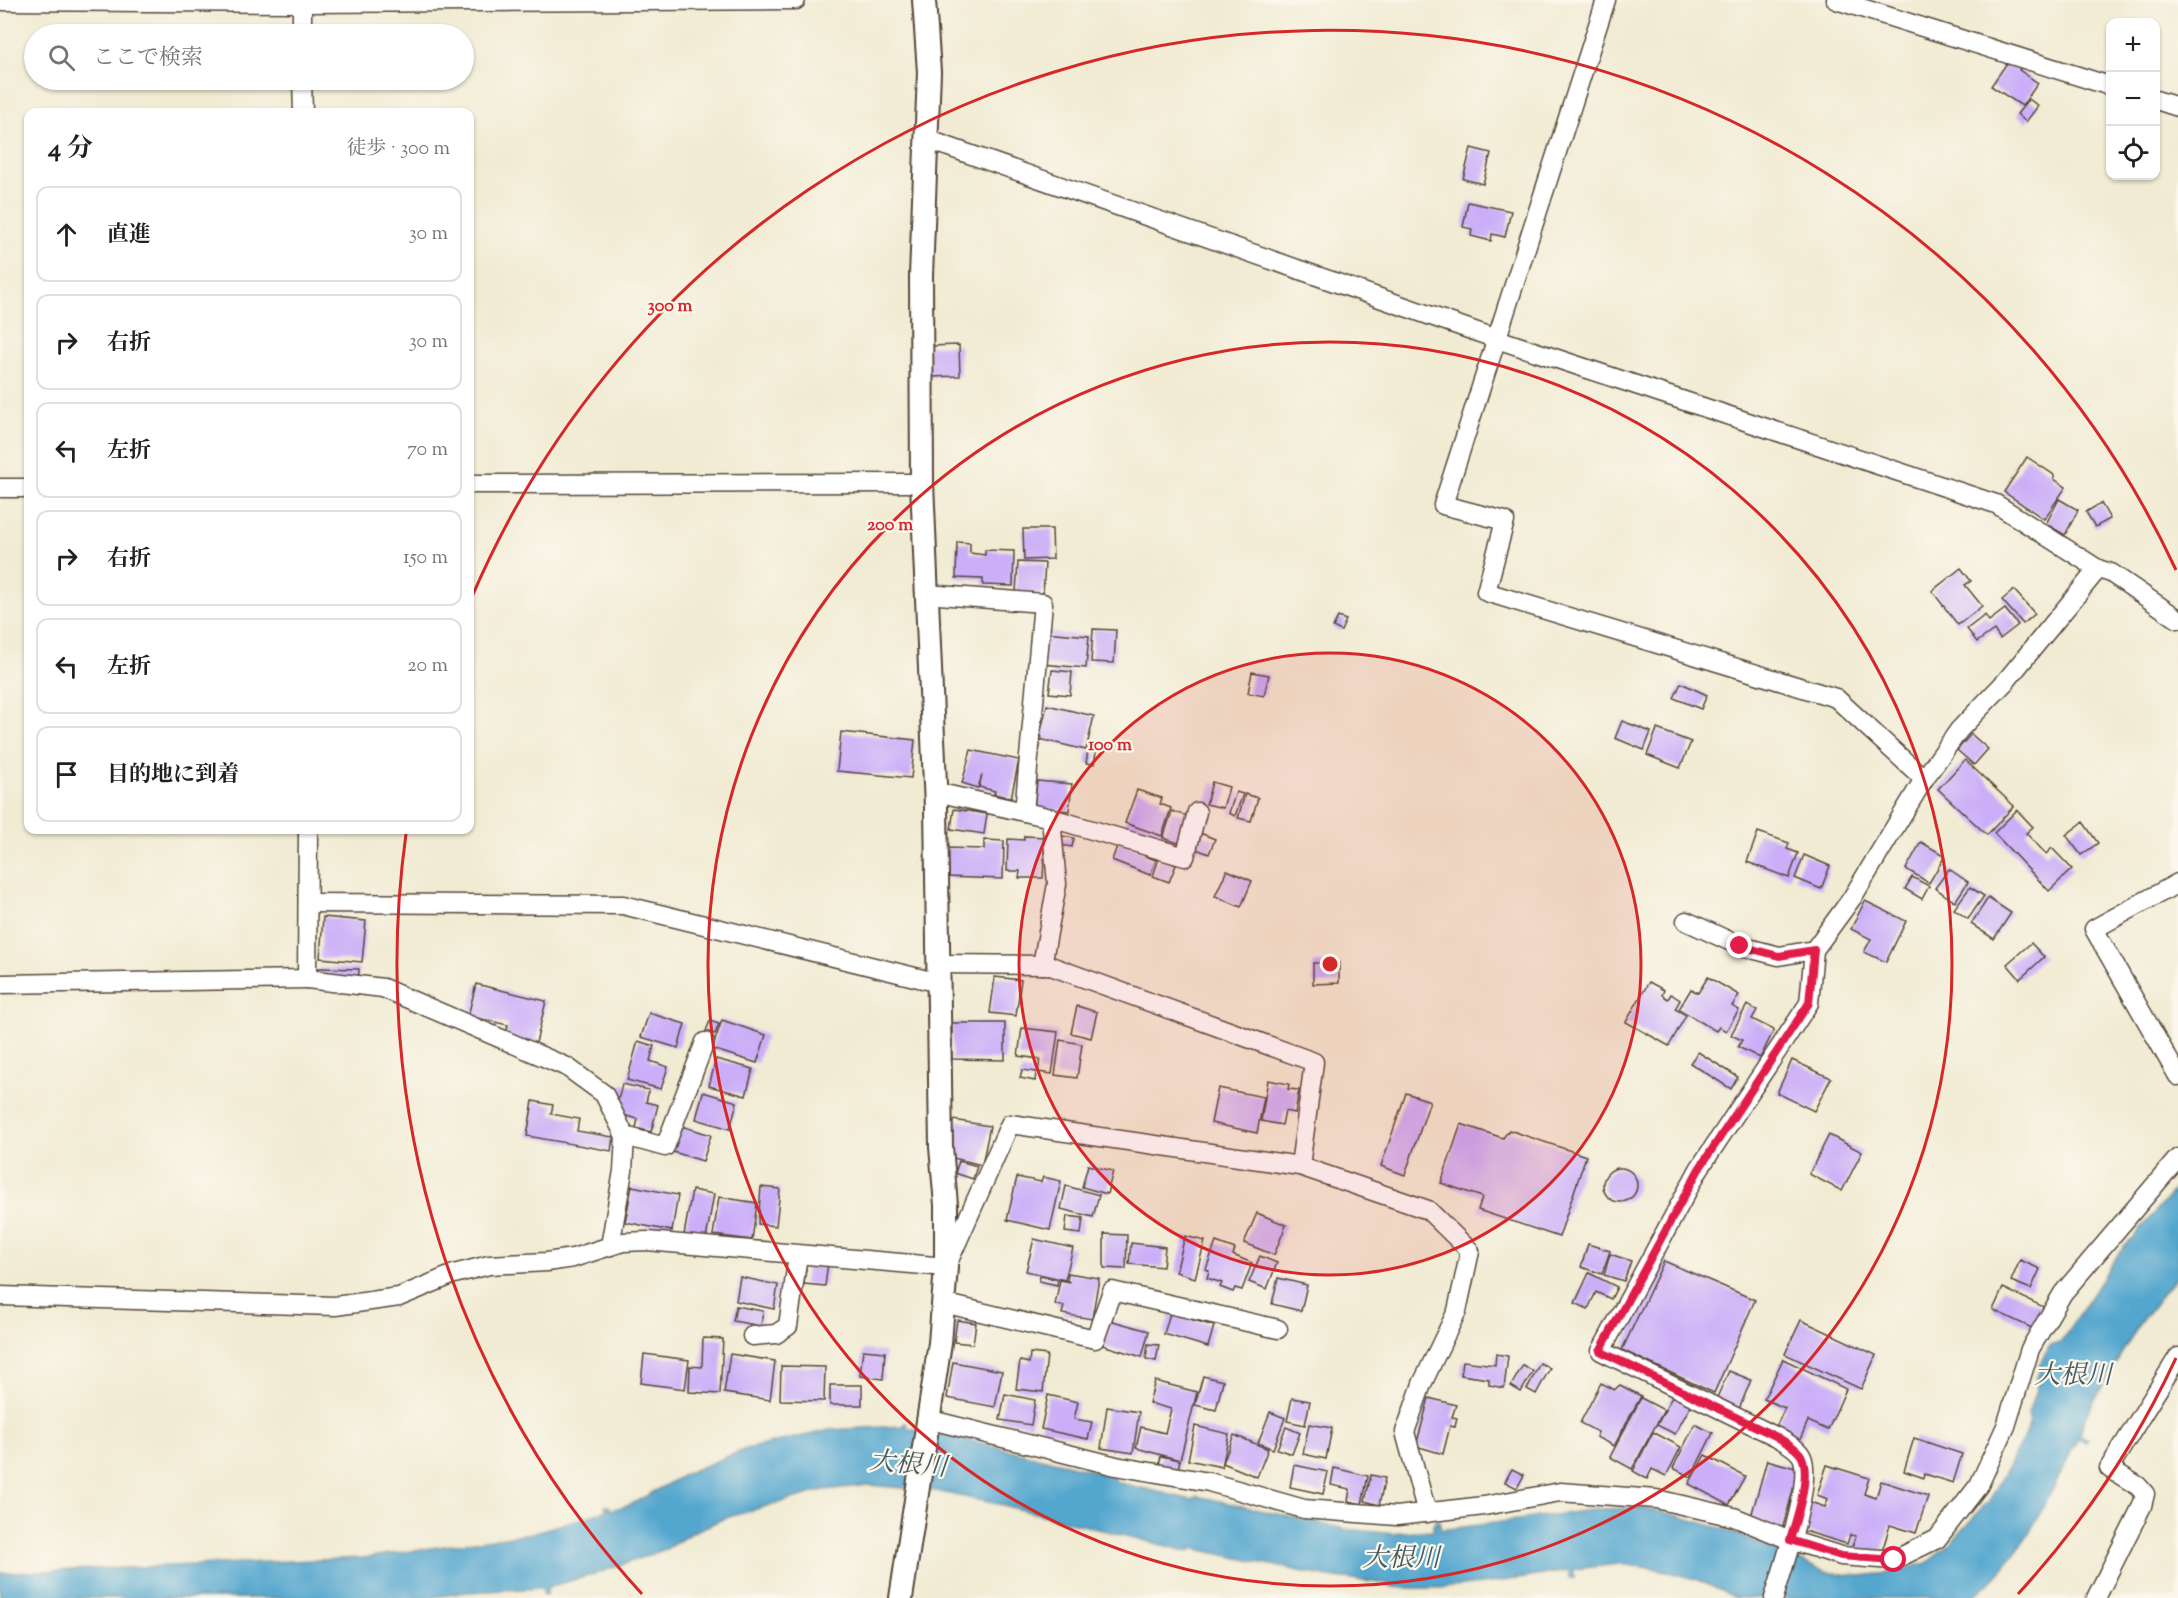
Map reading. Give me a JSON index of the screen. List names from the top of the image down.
{
  "water": ["大根川"],
  "page": {
    "map_buttons": ["+", "−"],
    "search": "ここで検索",
    "heading": ["4 分", "徒歩 · 300 m"],
    "list": [
      ["直進", "30 m"],
      ["右折", "30 m"],
      ["左折", "70 m"],
      ["右折", "150 m"],
      ["左折", "20 m"],
      "目的地に到着"
    ]
  },
  "rings": ["300 m", "200 m", "100 m"]
}
